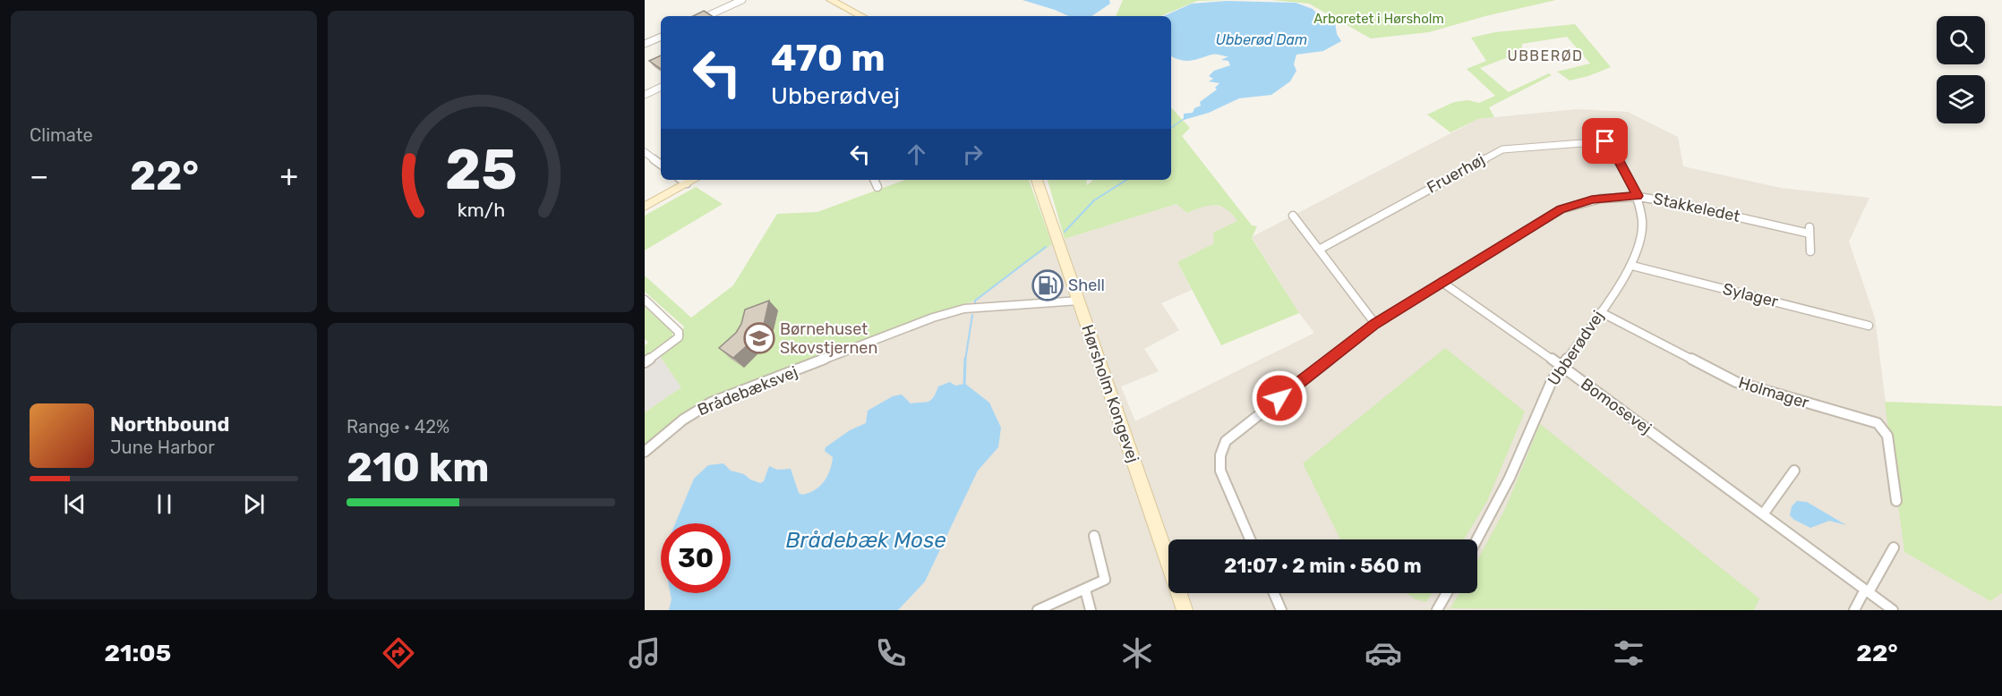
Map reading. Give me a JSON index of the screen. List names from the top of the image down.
{
  "streets": {
    "main road": ["Hørsholm Kongevej"],
    "street": [
      "Fruerhøj",
      "Stakkeledet",
      "Sylager",
      "Ubberødvej",
      "Brådebæksvej",
      "Holmager",
      "Bomosevej"
    ]
  },
  "crossings": [
    ["Fruerhøj", "Ubberødvej"],
    ["Stakkeledet", "Ubberødvej"],
    ["Stakkeledet", "Bomosevej"],
    ["Sylager", "Ubberødvej"],
    ["Ubberødvej", "Holmager"],
    ["Ubberødvej", "Bomosevej"],
    ["Brådebæksvej", "Hørsholm Kongevej"]
  ],
  "districts": ["UBBERØD"],
  "water": ["Ubberød Dam", "Brådebæk Mose"],
  "parks": ["Arboretet i Hørsholm"],
  "places": {
    "fuel station": ["Shell"],
    "school or university": ["Børnehuset Skovstjernen"]
  },
  "page": {
    "tile": [
      "Climate",
      ["Range · 42%", "210 km"]
    ],
    "turn": ["470 m", "Ubberødvej"],
    "heat": ["−", "22°", "+"],
    "song": ["Northbound", "June Harbor"],
    "limit": "30",
    "trip": "21:07 · 2 min · 560 m",
    "tabs": ["21:05", "22°"],
    "gauge": ["25", "km/h"]
  }
}
